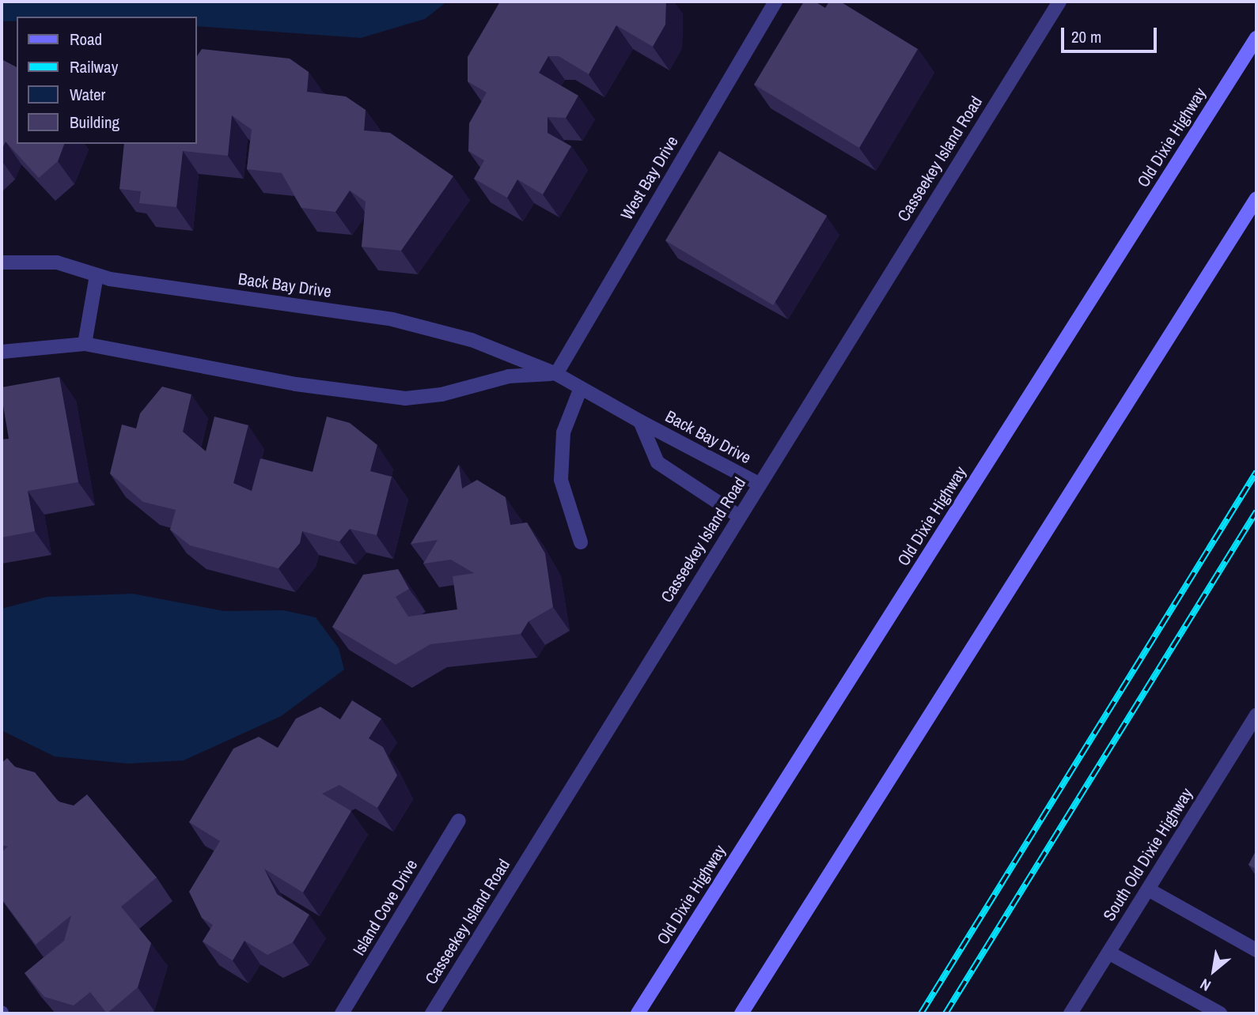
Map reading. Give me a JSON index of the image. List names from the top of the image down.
{
  "streets": {
    "main road": ["Old Dixie Highway"],
    "street": [
      "Casseekey Island Road",
      "West Bay Drive",
      "Back Bay Drive",
      "South Old Dixie Highway",
      "Island Cove Drive"
    ]
  },
  "crossings": [
    ["Casseekey Island Road", "Back Bay Drive"],
    ["West Bay Drive", "Back Bay Drive"]
  ],
  "legend": [
    "Road",
    "Railway",
    "Water",
    "Building"
  ],
  "scale_bar": "20 m",
  "north": "bottom left"
}
